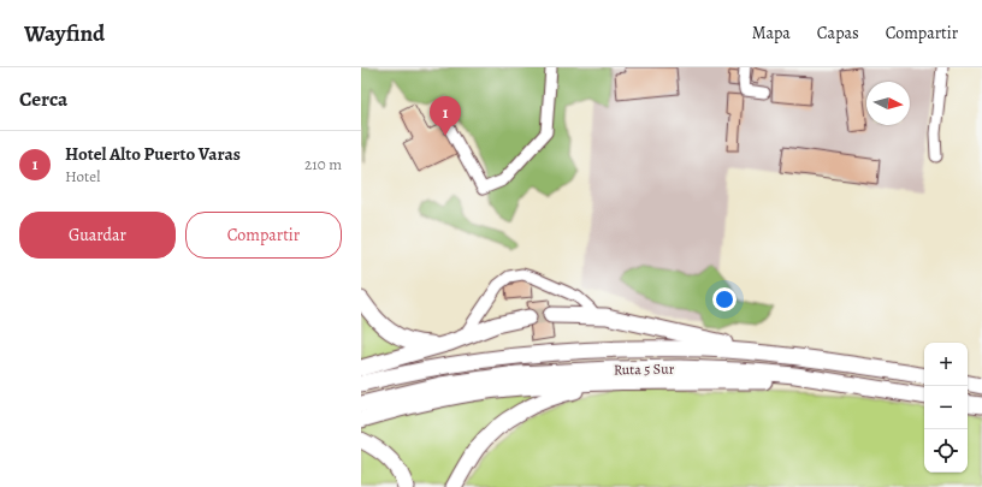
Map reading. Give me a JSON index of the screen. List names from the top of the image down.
{
  "streets": {
    "highway": ["Ruta 5 Sur"]
  },
  "north": "right",
  "page": {
    "header": "Wayfind",
    "nav": ["Mapa", "Capas", "Compartir"],
    "heading": "Cerca",
    "pins": "1",
    "list": [
      {
        "mark": "1",
        "name": "Hotel Alto Puerto Varas",
        "note": "Hotel",
        "value": "210 m"
      }
    ],
    "buttons": ["Guardar", "Compartir"],
    "map_buttons": ["+", "−"]
  }
}
